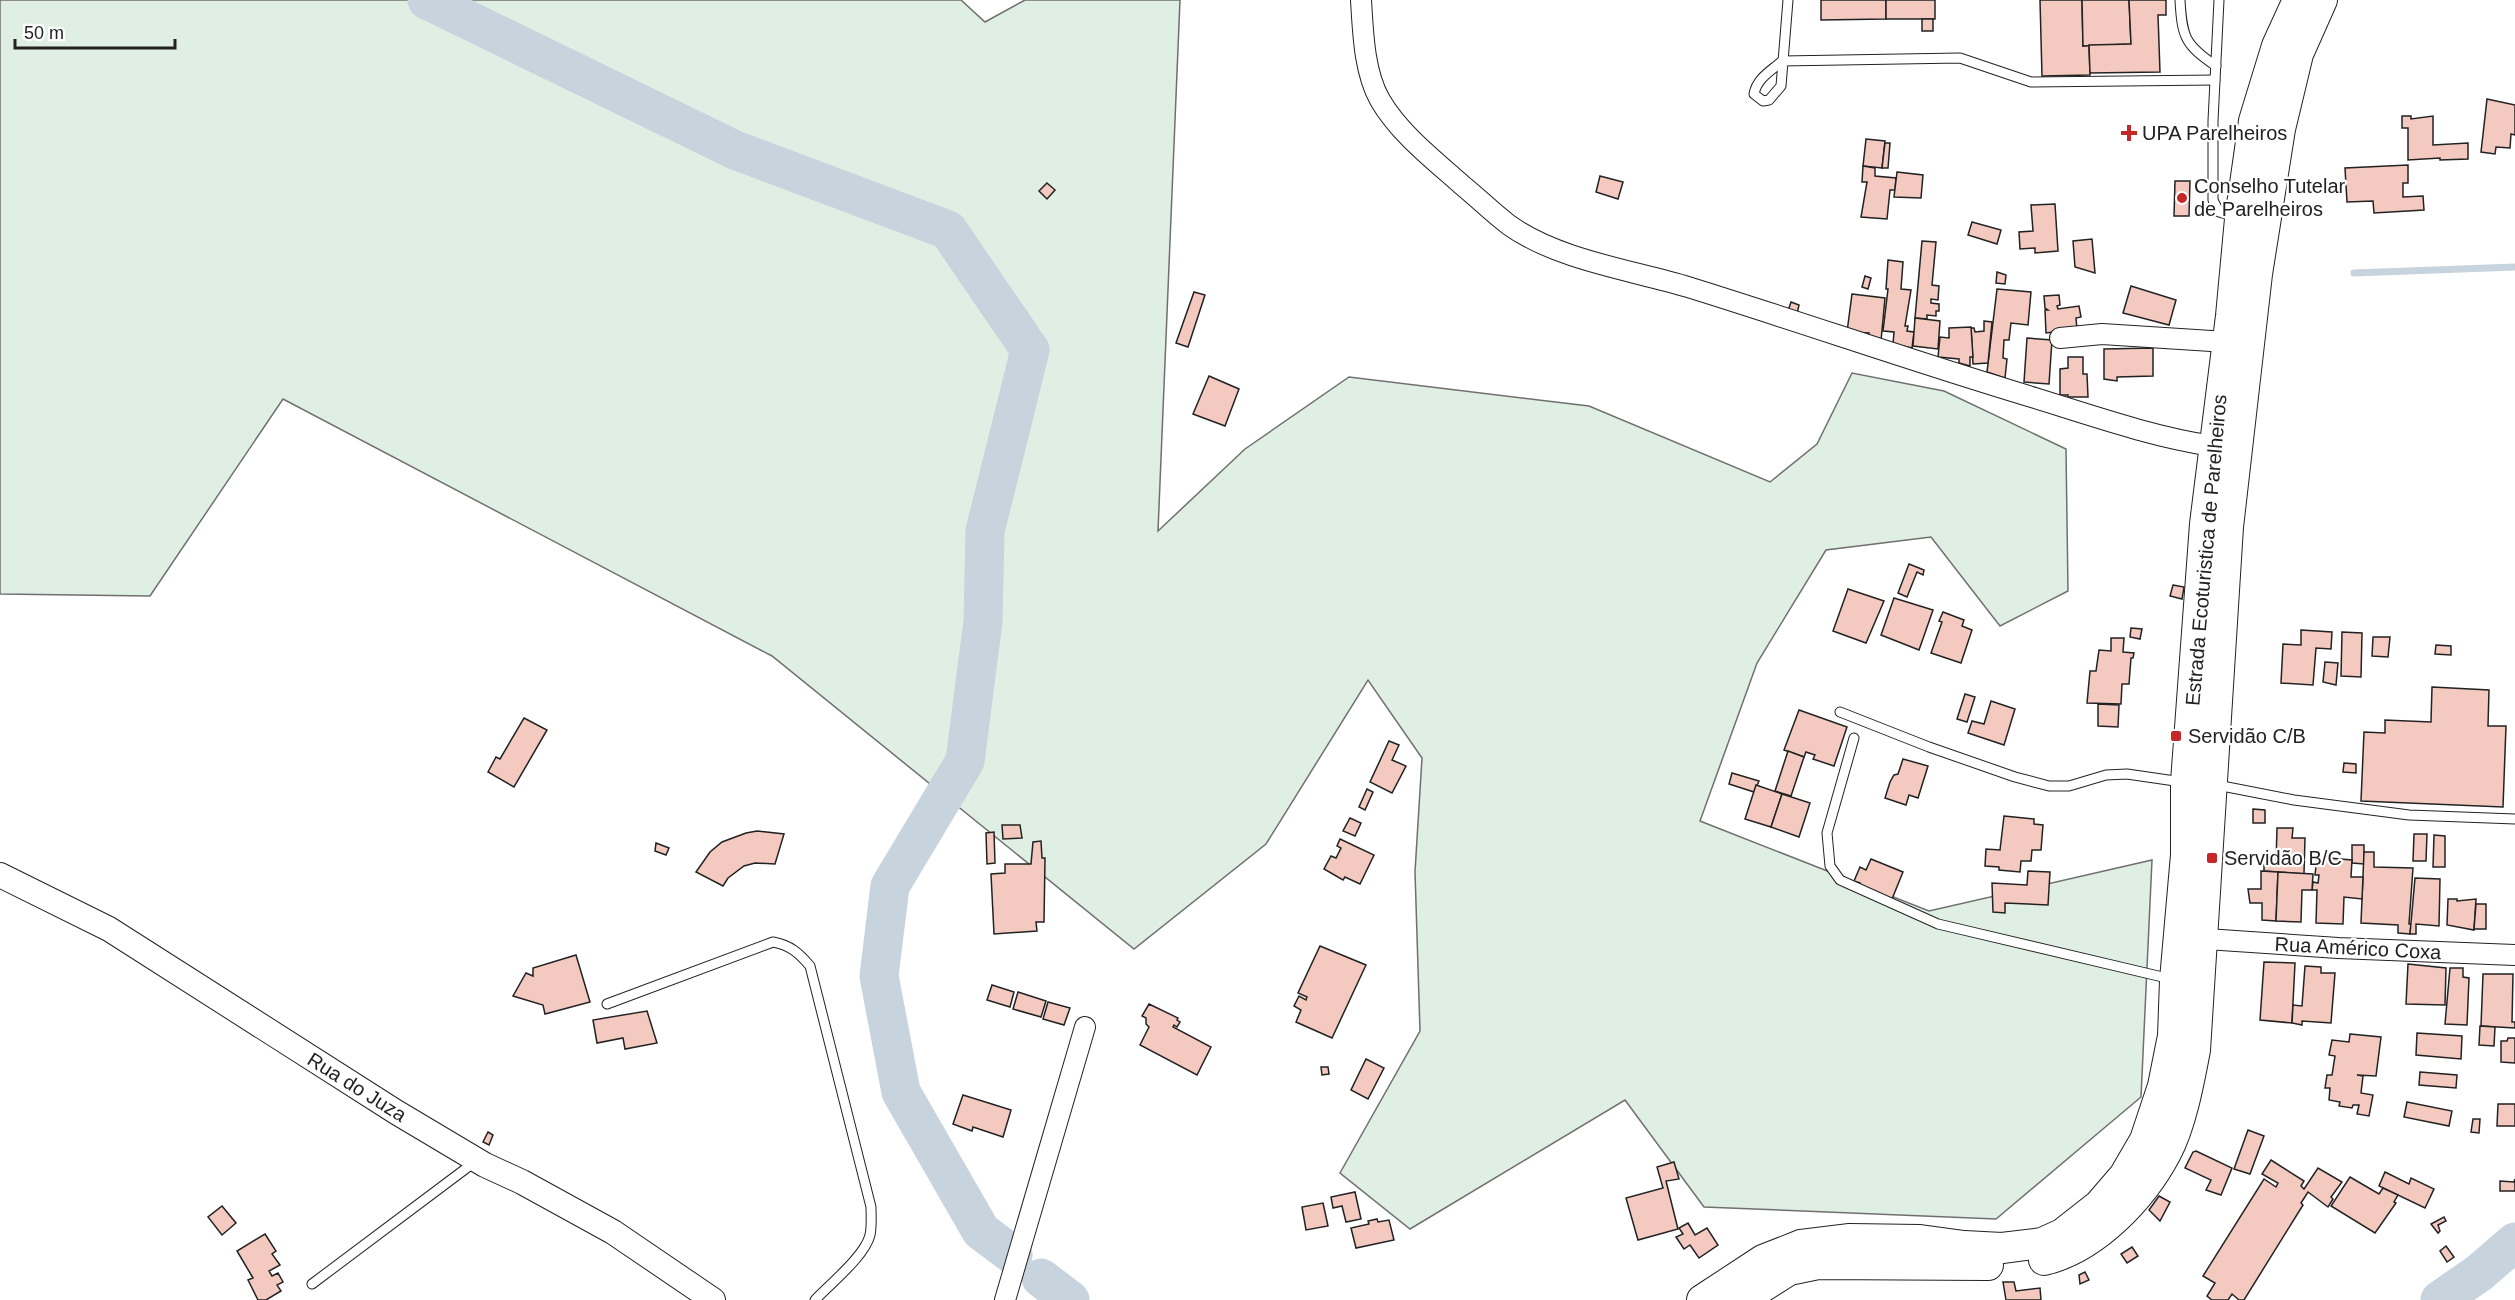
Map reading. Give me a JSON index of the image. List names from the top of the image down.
{
  "streets": {
    "main road": ["Estrada Ecoturistica de Parelheiros"],
    "street": ["Rua Américo Coxa", "Rua do Juza"]
  },
  "crossings": [
    ["Estrada Ecoturistica de Parelheiros", "Rua Américo Coxa"]
  ],
  "places": {
    "health": ["UPA Parelheiros"],
    "other": ["Conselho Tutelar de Parelheiros"],
    "transit": ["Servidão C/B", "Servidão B/C"]
  },
  "scale_bar": "50 m"
}
